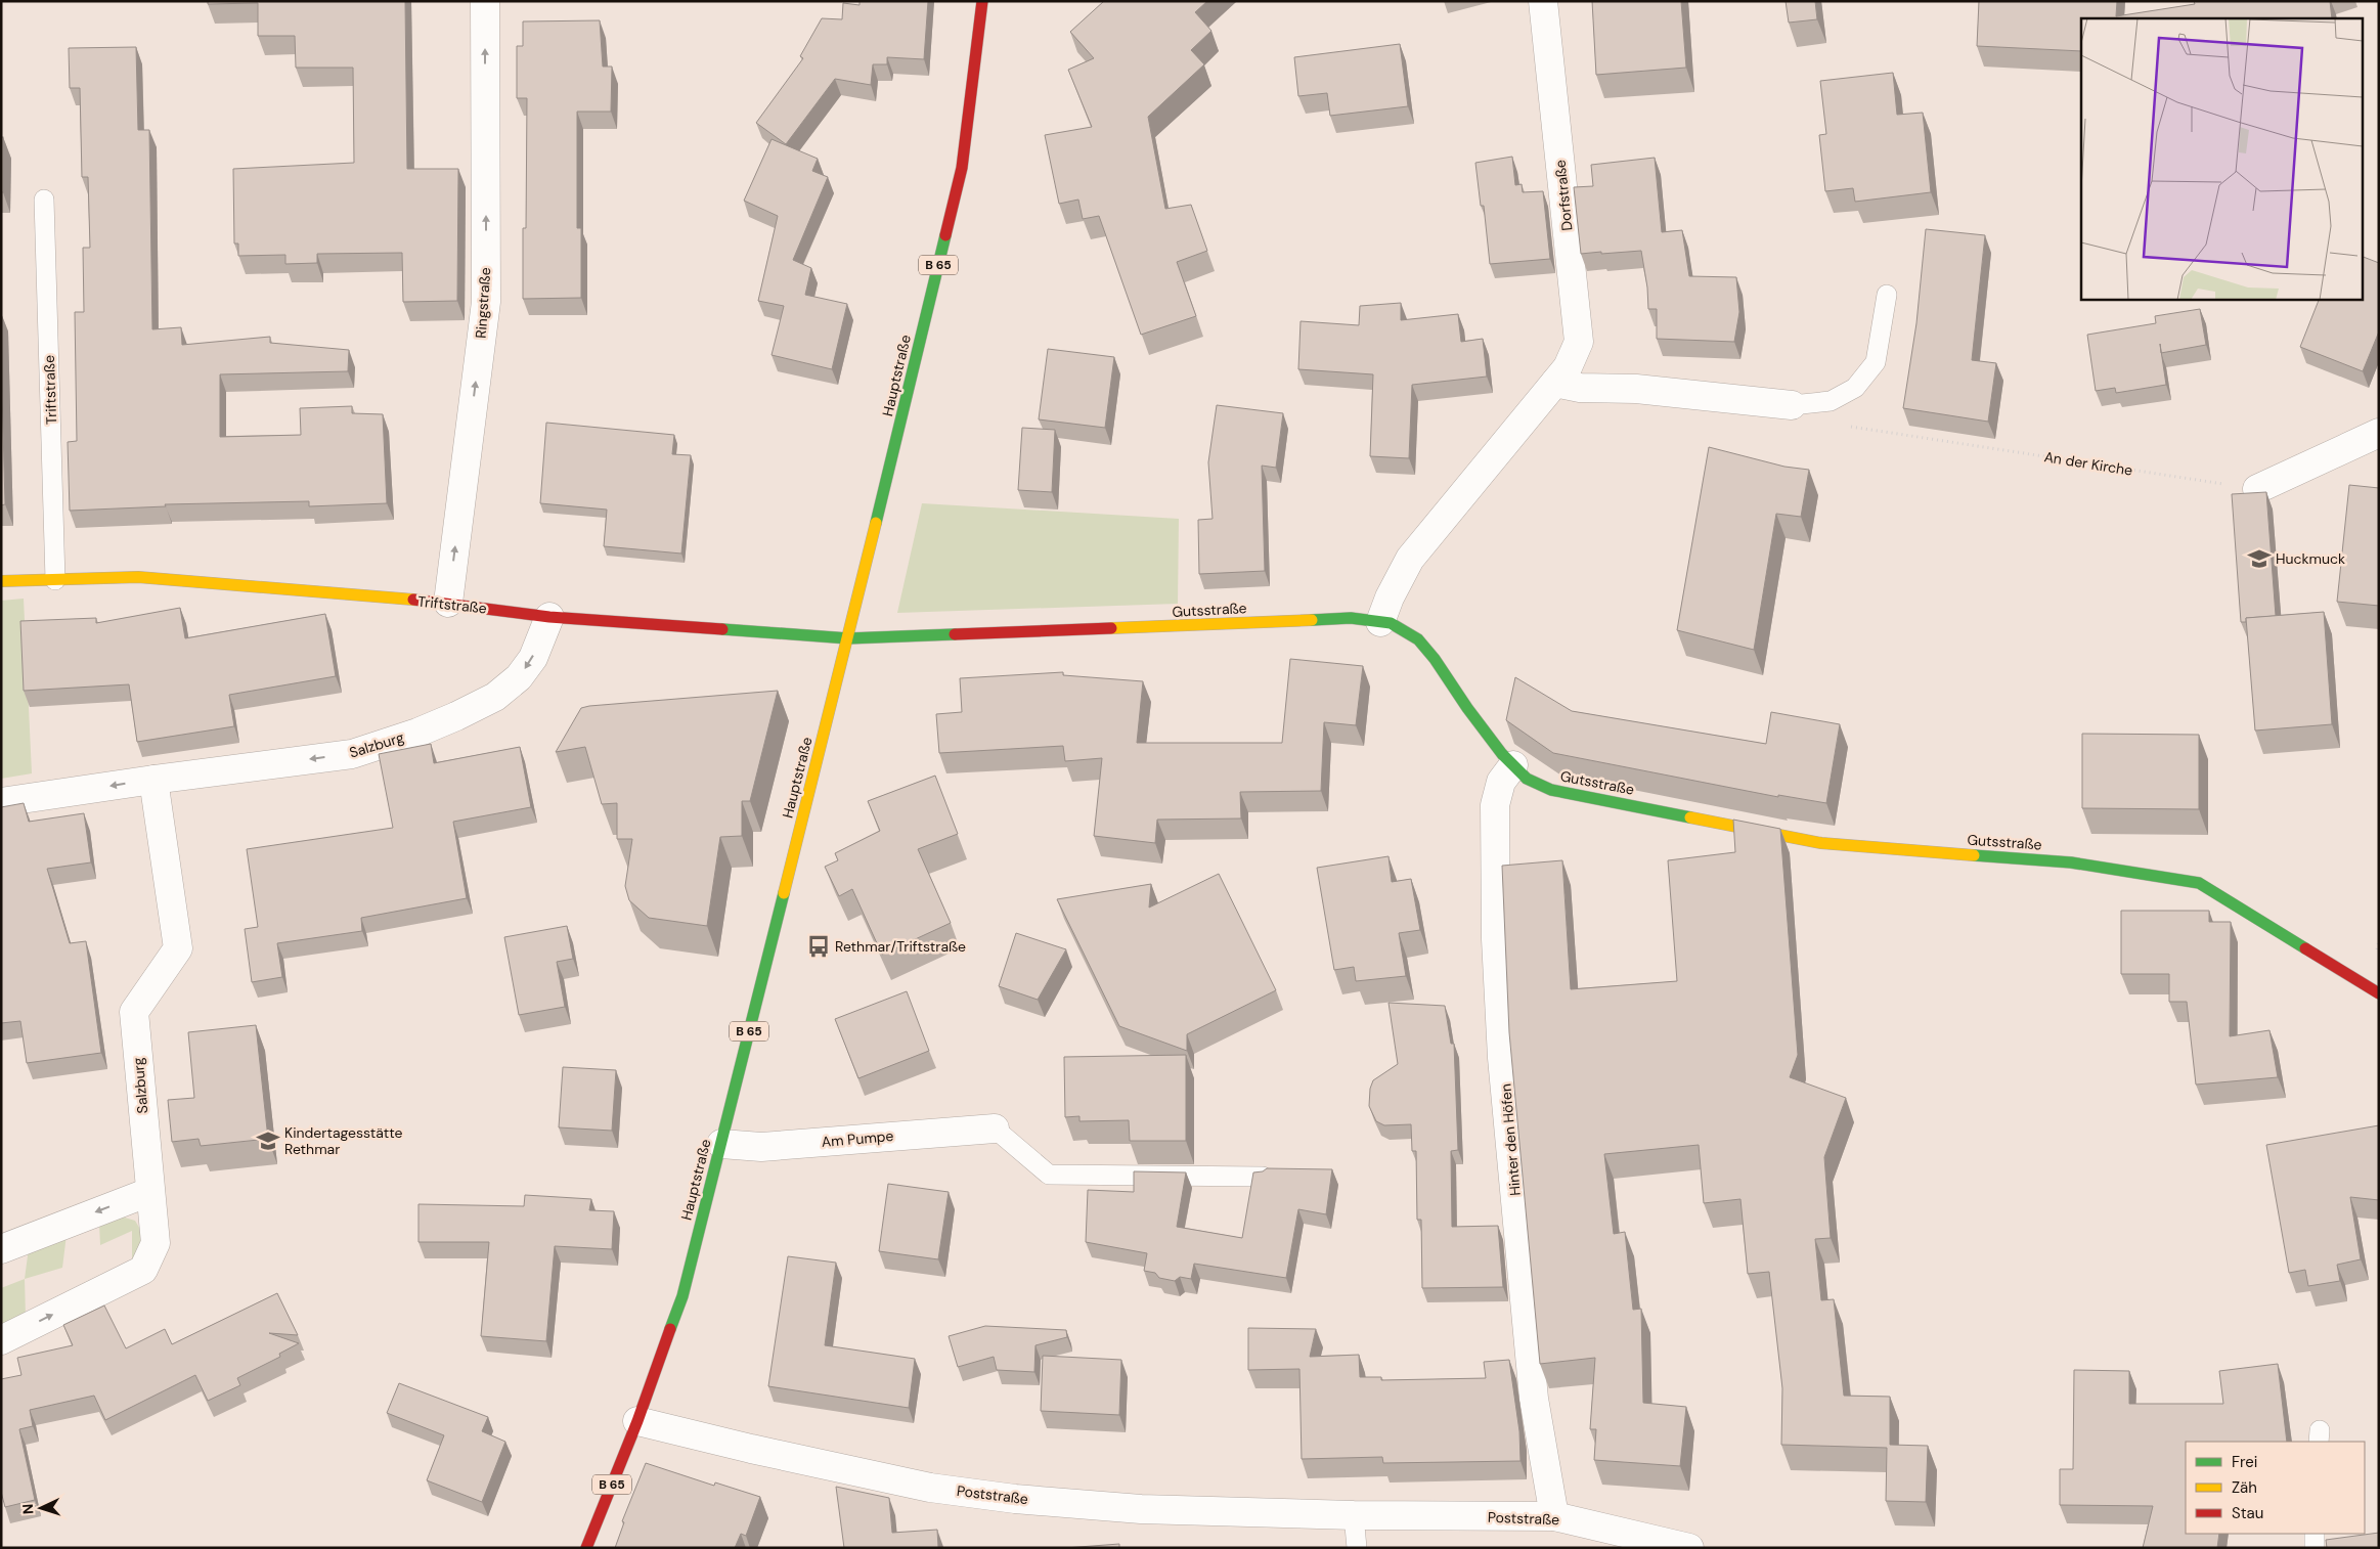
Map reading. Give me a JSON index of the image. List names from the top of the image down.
{
  "streets": {
    "street": [
      "Dorfstraße",
      "B 65",
      "Ringstraße",
      "Hauptstraße",
      "Triftstraße",
      "Gutsstraße",
      "Salzburg",
      "Am Pumpe",
      "Hinter den Höfen",
      "Poststraße"
    ],
    "path": ["An der Kirche"]
  },
  "crossings": [
    ["Dorfstraße", "Gutsstraße"],
    ["Ringstraße", "Triftstraße"],
    ["Hauptstraße", "Triftstraße"],
    ["Hauptstraße", "Gutsstraße"],
    ["Hauptstraße", "Am Pumpe"],
    ["Hauptstraße", "Poststraße"],
    ["Triftstraße", "Gutsstraße"],
    ["Triftstraße", "Salzburg"],
    ["Gutsstraße", "Hinter den Höfen"],
    ["Hinter den Höfen", "Poststraße"]
  ],
  "one_way": ["Ringstraße"],
  "places": {
    "school or university": ["Huckmuck", "Kindertagesstätte Rethmar"],
    "bus stop": ["Rethmar/Triftstraße"]
  },
  "legend": ["Frei", "Zäh", "Stau"],
  "north": "left"
}
